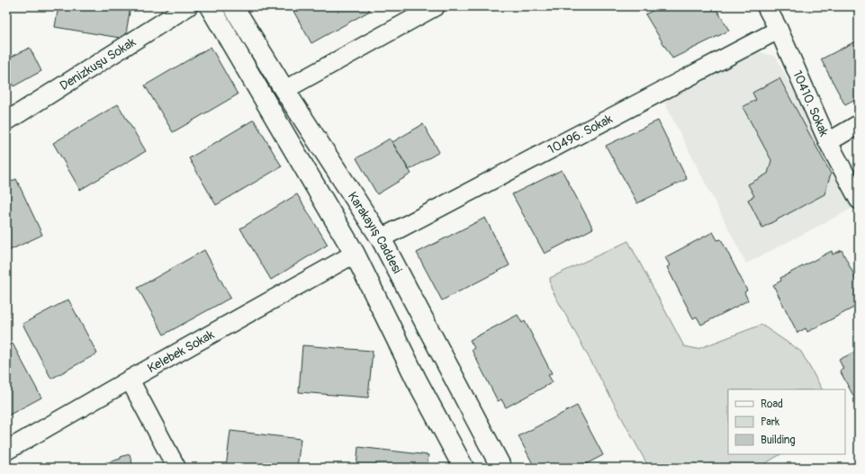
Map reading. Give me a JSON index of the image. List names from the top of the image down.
{
  "streets": {
    "main road": ["Karakayış Caddesi"],
    "street": [
      "Denizkuşu Sokak",
      "10410. Sokak",
      "10496. Sokak",
      "Kelebek Sokak"
    ]
  },
  "crossings": [
    ["10410. Sokak", "10496. Sokak"],
    ["10496. Sokak", "Karakayış Caddesi"]
  ],
  "legend": ["Road", "Park", "Building"]
}
